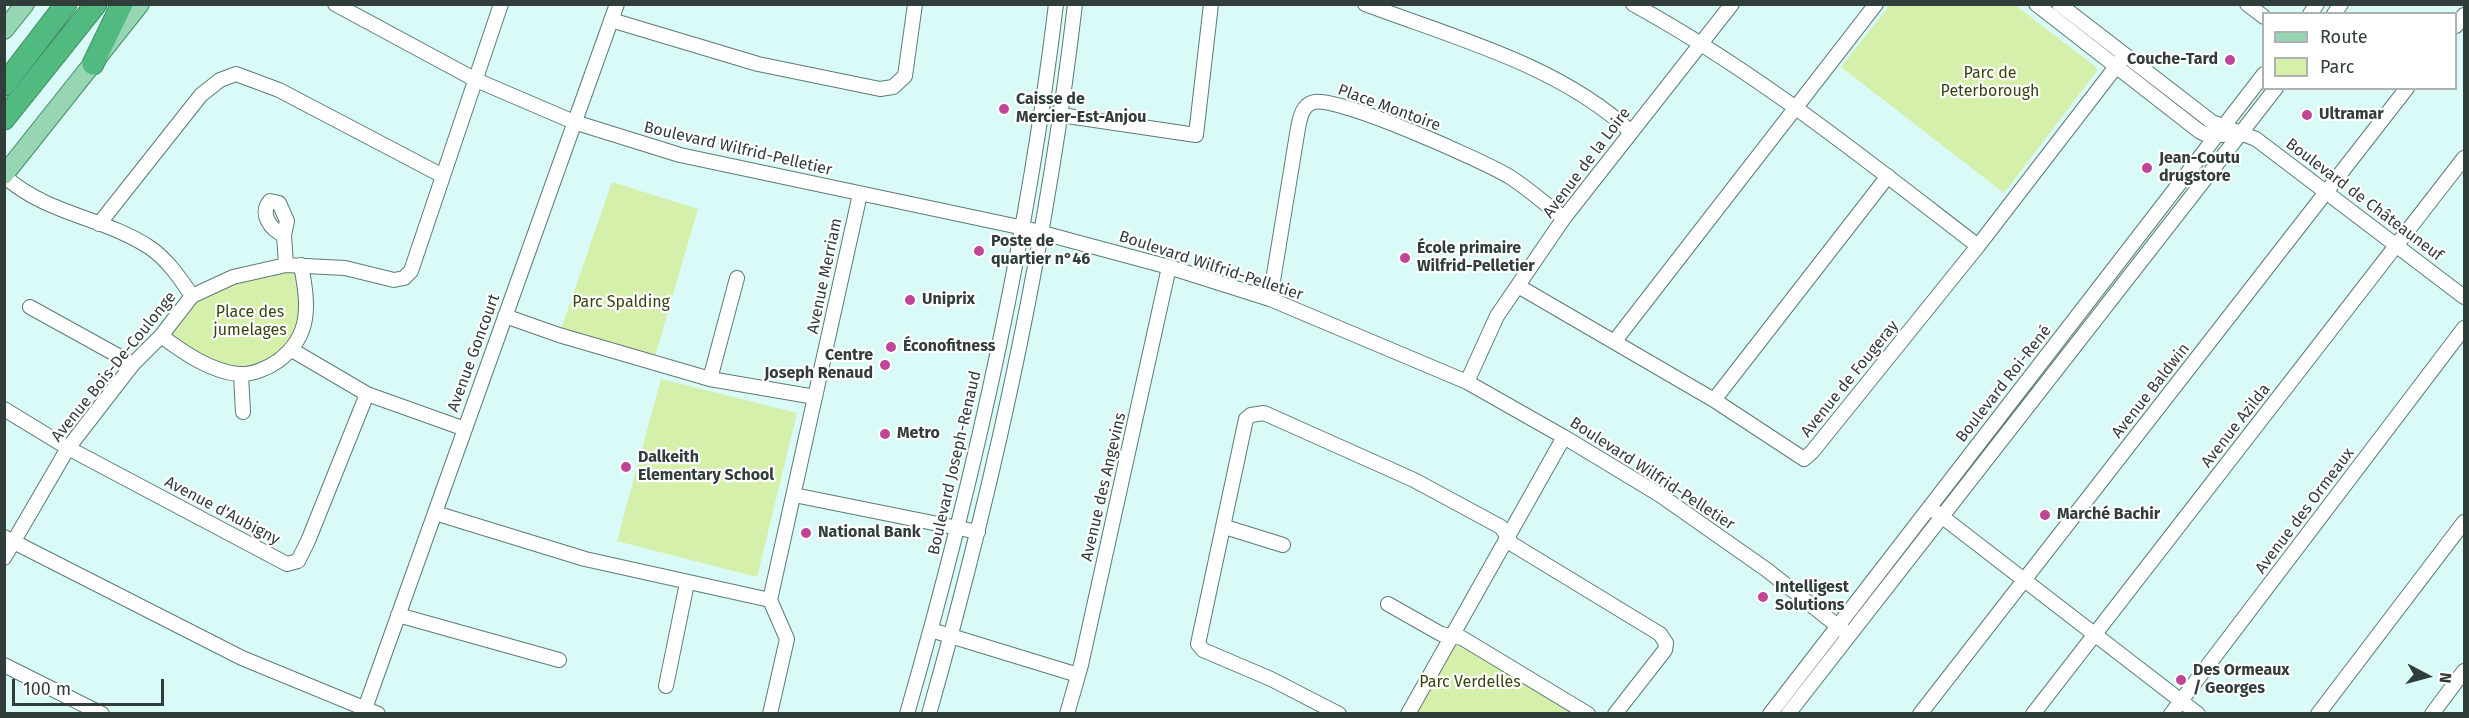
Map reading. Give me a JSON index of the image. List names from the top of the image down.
{
  "streets": {
    "street": [
      "Place Montoire",
      "Boulevard Wilfrid-Pelletier",
      "Avenue de la Loire",
      "Boulevard de Châteauneuf",
      "Avenue Merriam",
      "Avenue Goncourt",
      "Avenue Bois-De-Coulonge",
      "Avenue de Fougeray",
      "Boulevard Roi-René",
      "Avenue Baldwin",
      "Avenue Azilda",
      "Boulevard Joseph-Renaud",
      "Avenue des Angevins",
      "Avenue d'Aubigny",
      "Avenue des Ormeaux"
    ]
  },
  "crossings": [
    ["Place Montoire", "Boulevard Wilfrid-Pelletier"],
    ["Place Montoire", "Avenue de la Loire"],
    ["Boulevard Wilfrid-Pelletier", "Avenue de la Loire"],
    ["Boulevard Wilfrid-Pelletier", "Avenue Merriam"],
    ["Boulevard Wilfrid-Pelletier", "Avenue Goncourt"],
    ["Boulevard Wilfrid-Pelletier", "Avenue Bois-De-Coulonge"],
    ["Boulevard Wilfrid-Pelletier", "Boulevard Roi-René"],
    ["Boulevard Wilfrid-Pelletier", "Boulevard Joseph-Renaud"],
    ["Boulevard Wilfrid-Pelletier", "Avenue des Angevins"],
    ["Avenue de la Loire", "Avenue de Fougeray"],
    ["Boulevard de Châteauneuf", "Avenue de Fougeray"],
    ["Boulevard de Châteauneuf", "Boulevard Roi-René"],
    ["Boulevard de Châteauneuf", "Avenue Baldwin"],
    ["Boulevard de Châteauneuf", "Avenue Azilda"],
    ["Avenue Bois-De-Coulonge", "Avenue d'Aubigny"]
  ],
  "parks": [
    "Parc de Peterborough",
    "Parc Spalding",
    "Place des jumelages",
    "Parc Verdelles"
  ],
  "places": [
    "Couche-Tard",
    "Caisse de Mercier-Est-Anjou",
    "Ultramar",
    "Jean-Coutu drugstore",
    "Poste de quartier n°46",
    "École primaire Wilfrid-Pelletier",
    "Uniprix",
    "Éconofitness",
    "Centre Joseph Renaud",
    "Metro",
    "Dalkeith Elementary School",
    "Marché Bachir",
    "National Bank",
    "Intelligest Solutions",
    "Des Ormeaux / Georges"
  ],
  "legend": ["Route", "Parc"],
  "scale_bar": "100 m",
  "north": "right"
}
